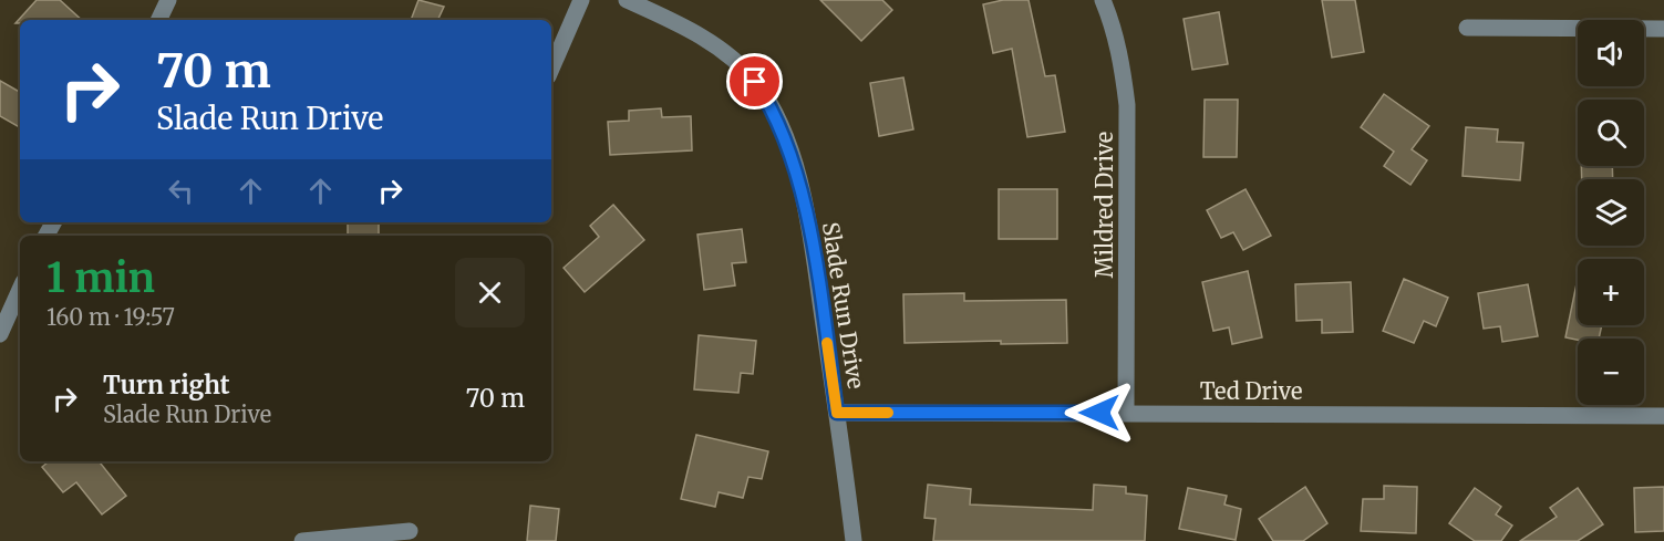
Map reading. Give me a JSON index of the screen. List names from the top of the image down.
{
  "streets": {
    "street": ["Mildred Drive", "Slade Run Drive", "Ted Drive"]
  },
  "crossings": [
    ["Mildred Drive", "Ted Drive"],
    ["Slade Run Drive", "Ted Drive"]
  ],
  "page": {
    "map_buttons": ["+", "−"],
    "turn": ["70 m", "Slade Run Drive"],
    "heading": ["1 min", "160 m · 19:57"],
    "list": [
      {
        "name": "Turn right",
        "note": "Slade Run Drive",
        "value": "70 m"
      }
    ]
  }
}
